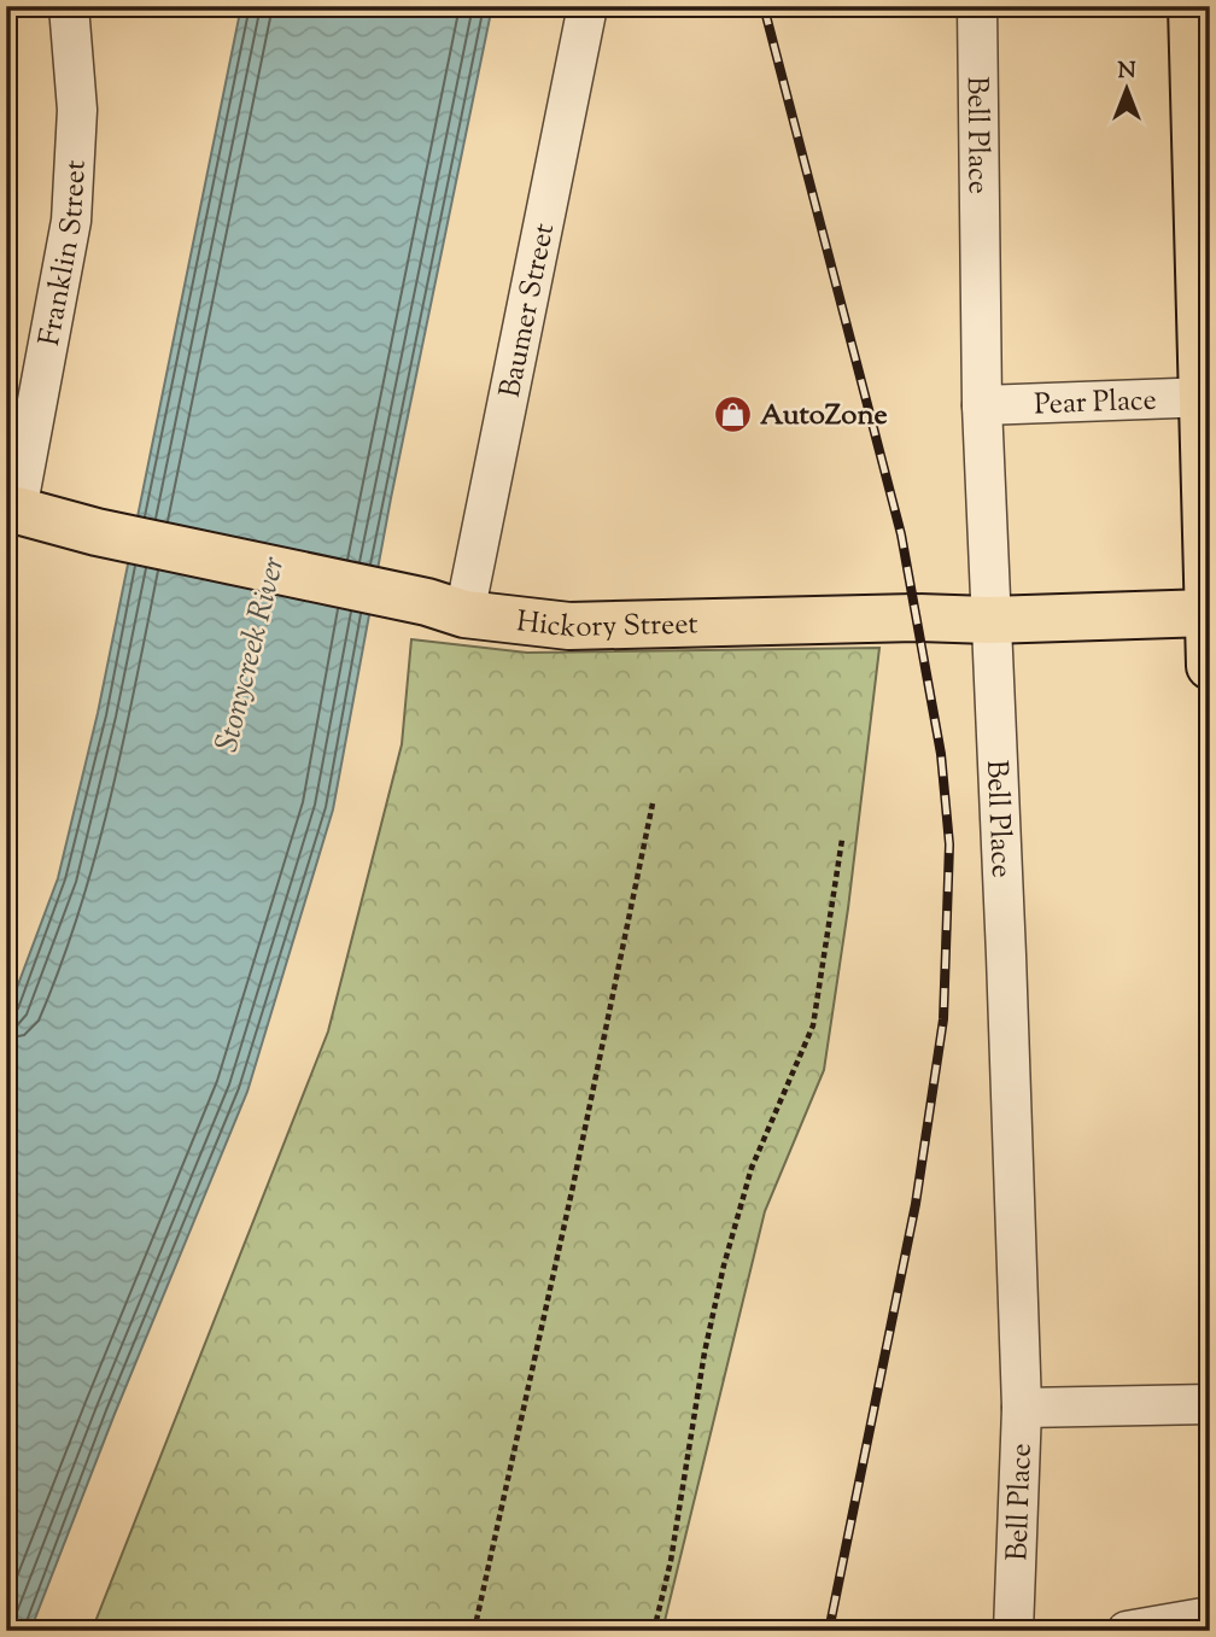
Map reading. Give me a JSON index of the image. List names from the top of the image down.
{
  "streets": {
    "main road": ["Hickory Street"],
    "street": [
      "Bell Place",
      "Franklin Street",
      "Baumer Street",
      "Pear Place"
    ]
  },
  "crossings": [
    ["Bell Place", "Pear Place"],
    ["Bell Place", "Hickory Street"],
    ["Franklin Street", "Hickory Street"],
    ["Baumer Street", "Hickory Street"]
  ],
  "water": ["Stonycreek River"],
  "places": {
    "shop": ["AutoZone"]
  },
  "north": "top"
}
